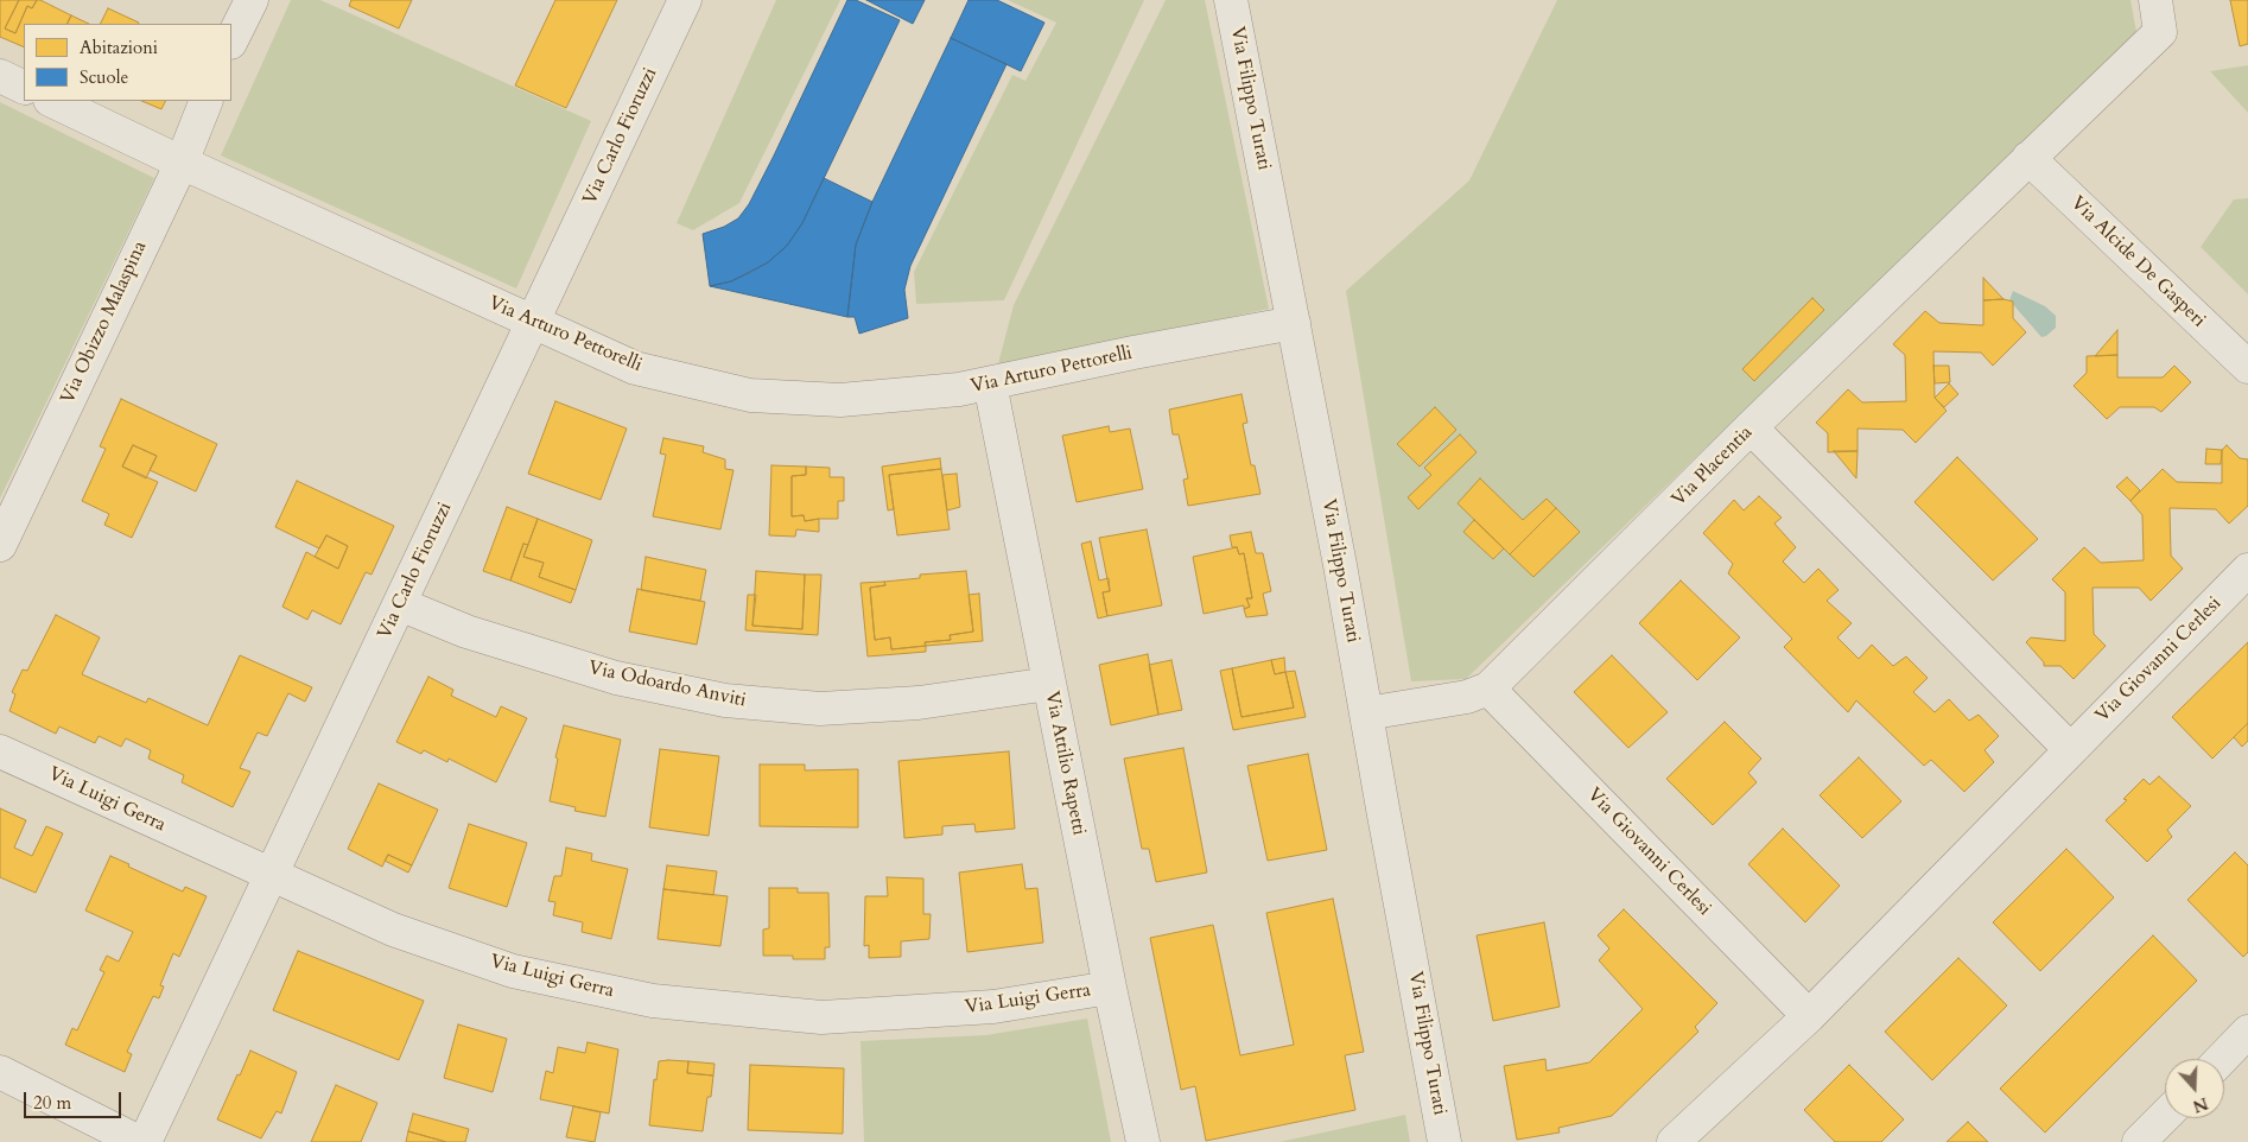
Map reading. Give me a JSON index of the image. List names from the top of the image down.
{
  "streets": {
    "street": [
      "Via Filippo Turati",
      "Via Carlo Fioruzzi",
      "Via Alcide De Gasperi",
      "Via Obizzo Malaspina",
      "Via Arturo Pettorelli",
      "Via Placentia",
      "Via Giovanni Cerlesi",
      "Via Odoardo Anviti",
      "Via Attilio Rapetti",
      "Via Luigi Gerra"
    ]
  },
  "crossings": [
    ["Via Filippo Turati", "Via Arturo Pettorelli"],
    ["Via Filippo Turati", "Via Placentia"],
    ["Via Carlo Fioruzzi", "Via Arturo Pettorelli"],
    ["Via Carlo Fioruzzi", "Via Odoardo Anviti"],
    ["Via Carlo Fioruzzi", "Via Luigi Gerra"],
    ["Via Alcide De Gasperi", "Via Placentia"],
    ["Via Obizzo Malaspina", "Via Arturo Pettorelli"],
    ["Via Arturo Pettorelli", "Via Attilio Rapetti"],
    ["Via Placentia", "Via Giovanni Cerlesi"],
    ["Via Odoardo Anviti", "Via Attilio Rapetti"],
    ["Via Attilio Rapetti", "Via Luigi Gerra"]
  ],
  "legend": ["Abitazioni", "Scuole"],
  "scale_bar": "20 m",
  "north": "bottom"
}
